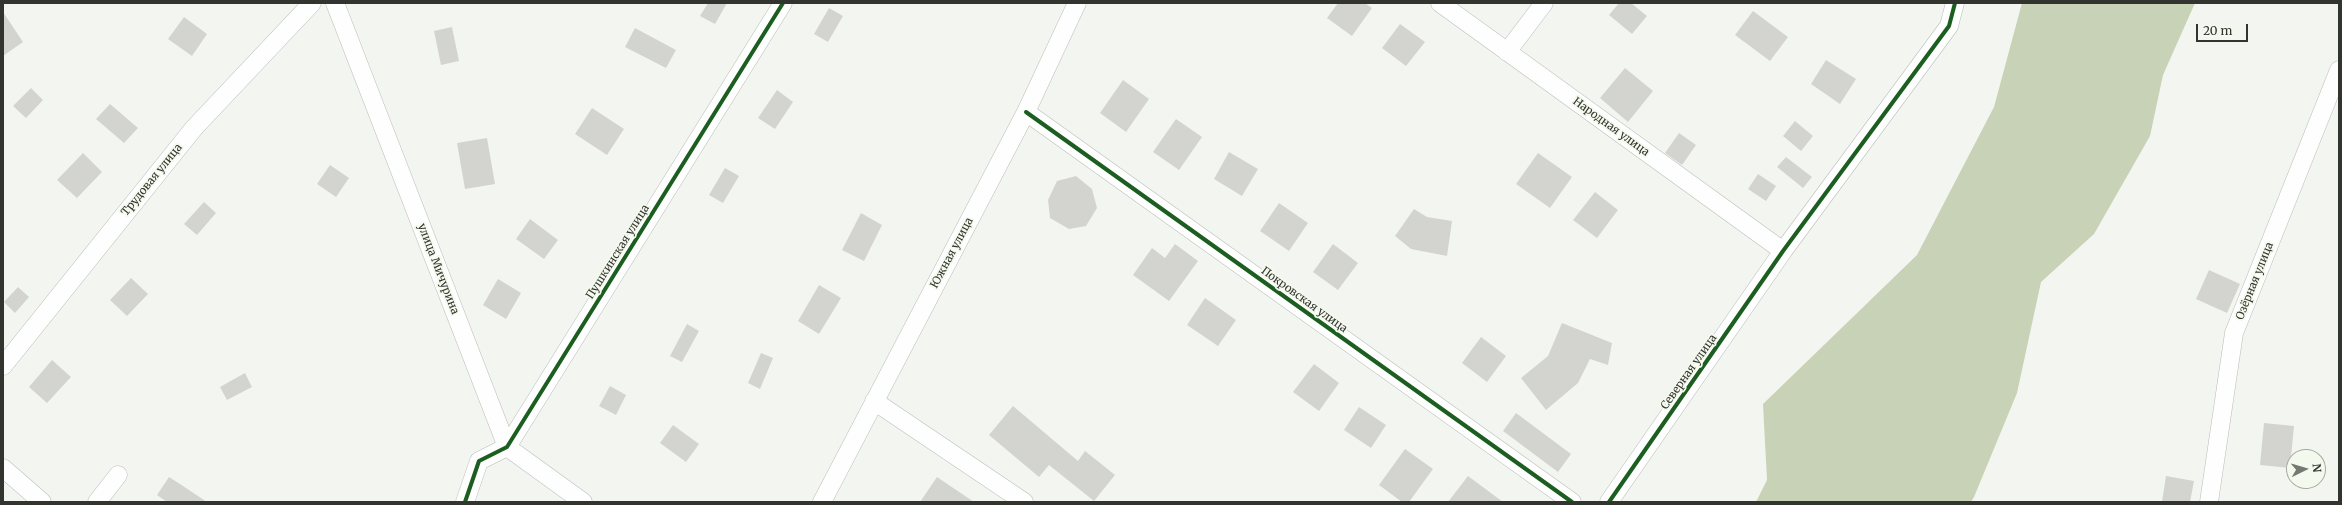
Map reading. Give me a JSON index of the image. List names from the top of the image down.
{
  "streets": {
    "street": [
      "Народная улица",
      "Трудовая улица",
      "Пушкинская улица",
      "Южная улица",
      "улица Мичурина",
      "Озёрная улица",
      "Покровская улица",
      "Северная улица"
    ]
  },
  "crossings": [
    ["Народная улица", "Северная улица"],
    ["Пушкинская улица", "улица Мичурина"],
    ["Южная улица", "Покровская улица"]
  ],
  "scale_bar": "20 m",
  "north": "right"
}
